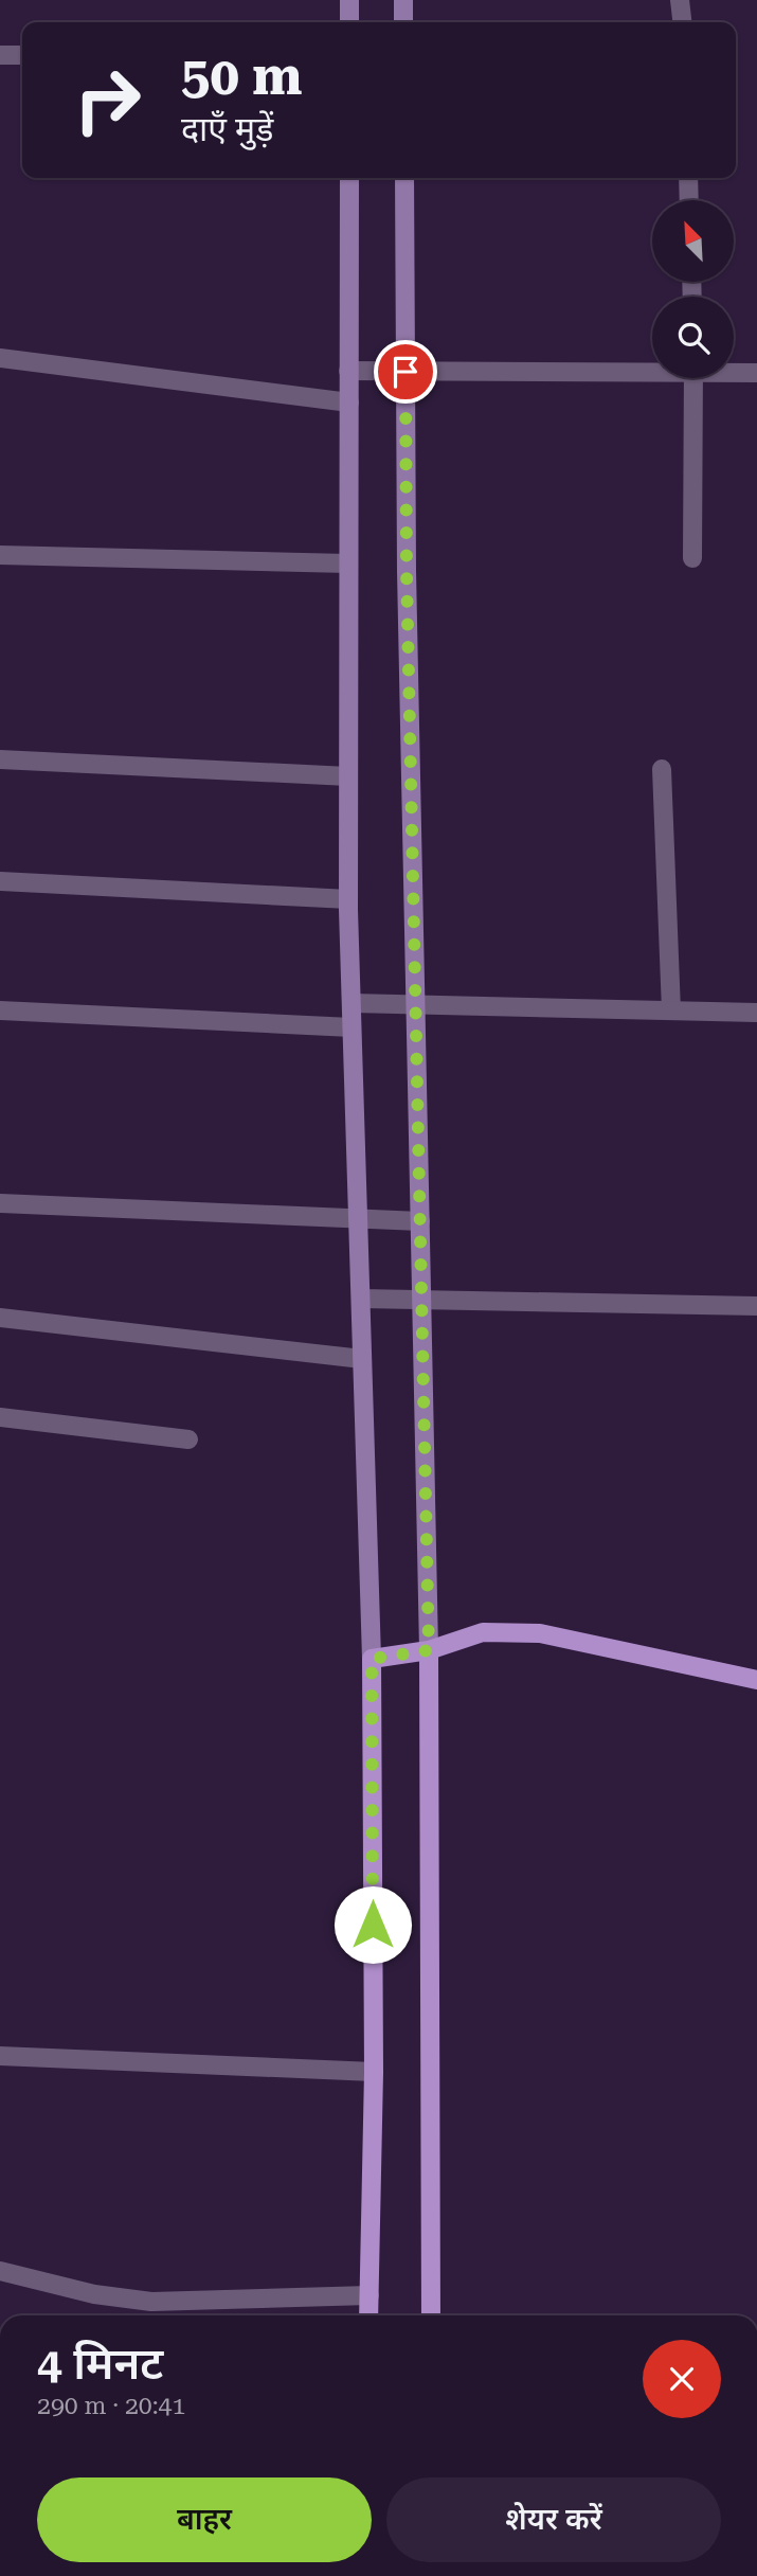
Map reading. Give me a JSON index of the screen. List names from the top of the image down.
{
  "north": "top left",
  "page": {
    "turn": ["50 m", "दाएँ मुड़ें"],
    "heading": ["4 मिनट", "290 m · 20:41"],
    "buttons": ["बाहर", "शेयर करें"]
  }
}
